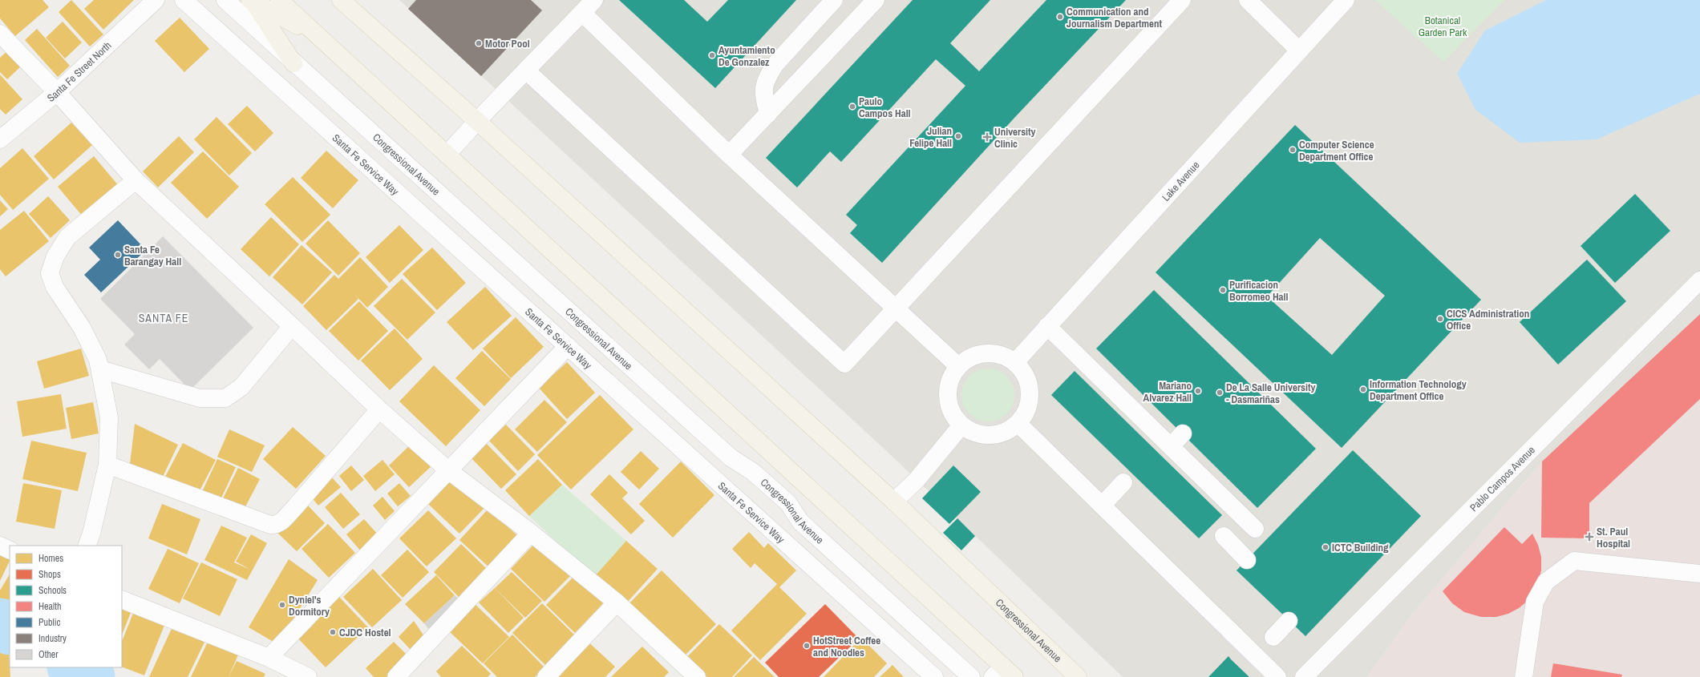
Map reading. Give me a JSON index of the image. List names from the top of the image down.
{
  "streets": {
    "main road": ["Congressional Avenue"],
    "street": [
      "Santa Fe Street North",
      "Santa Fe Service Way",
      "Lake Avenue",
      "Pablo Campos Avenue"
    ]
  },
  "districts": ["SANTA FE"],
  "parks": ["Botanical Garden Park"],
  "places": {
    "other": [
      "Communication and Journalism Department",
      "Motor Pool",
      "Ayuntamiento De Gonzalez",
      "Paulo Campos Hall",
      "Julian Felipe Hall",
      "Computer Science Department Office",
      "Santa Fe Barangay Hall",
      "Purificacion Borromeo Hall",
      "CICS Administration Office",
      "Information Technology Department Office",
      "Mariano Alvarez Hall",
      "De La Salle University - Dasmariñas",
      "ICTC Building",
      "Dyniel's Dormitory",
      "CJDC Hostel",
      "HotStreet Coffee and Noodles"
    ],
    "health": ["University Clinic", "St. Paul Hospital"]
  },
  "legend": [
    "Homes",
    "Shops",
    "Schools",
    "Health",
    "Public",
    "Industry",
    "Other"
  ]
}
